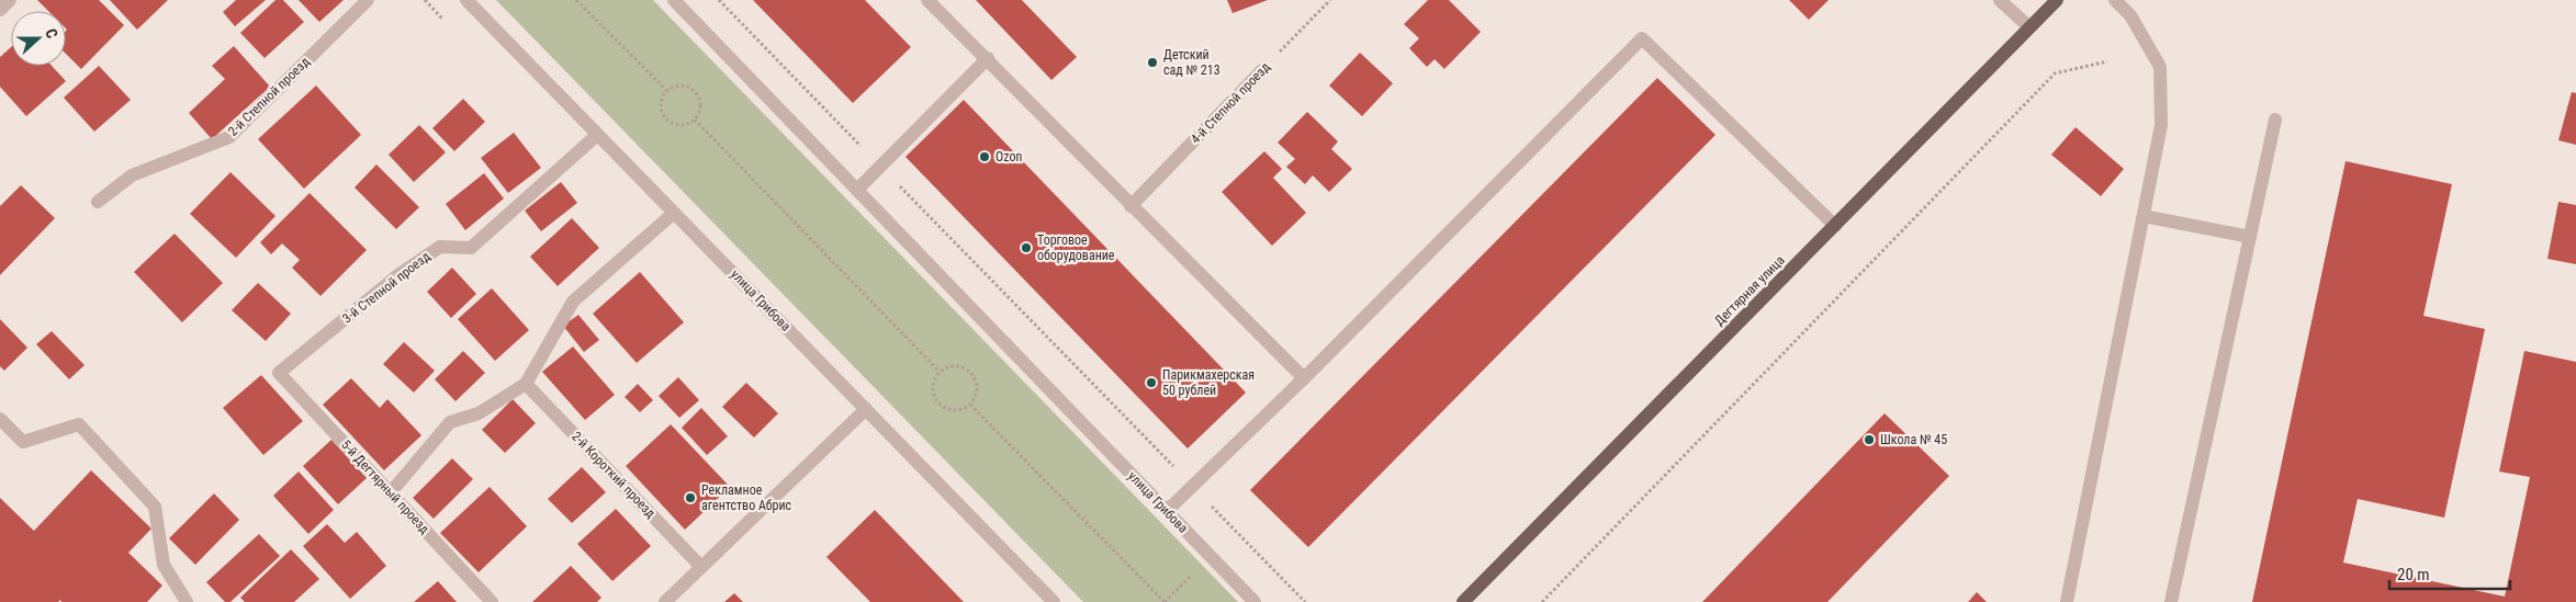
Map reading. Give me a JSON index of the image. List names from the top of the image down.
{
  "streets": {
    "main road": ["Дегтярная улица"],
    "street": [
      "2-й Степной проезд",
      "4-й Степной проезд",
      "3-й Степной проезд",
      "улица Грибова",
      "2-й Короткий проезд",
      "5-й Дегтярный проезд"
    ]
  },
  "crossings": [
    ["3-й Степной проезд", "улица Грибова"],
    ["3-й Степной проезд", "5-й Дегтярный проезд"]
  ],
  "places": [
    "Детский сад № 213",
    "Ozon",
    "Торговое оборудование",
    "Парикмахерская 50 рублей",
    "Школа № 45",
    "Рекламное агентство Абрис"
  ],
  "scale_bar": "20 m",
  "north": "right"
}
